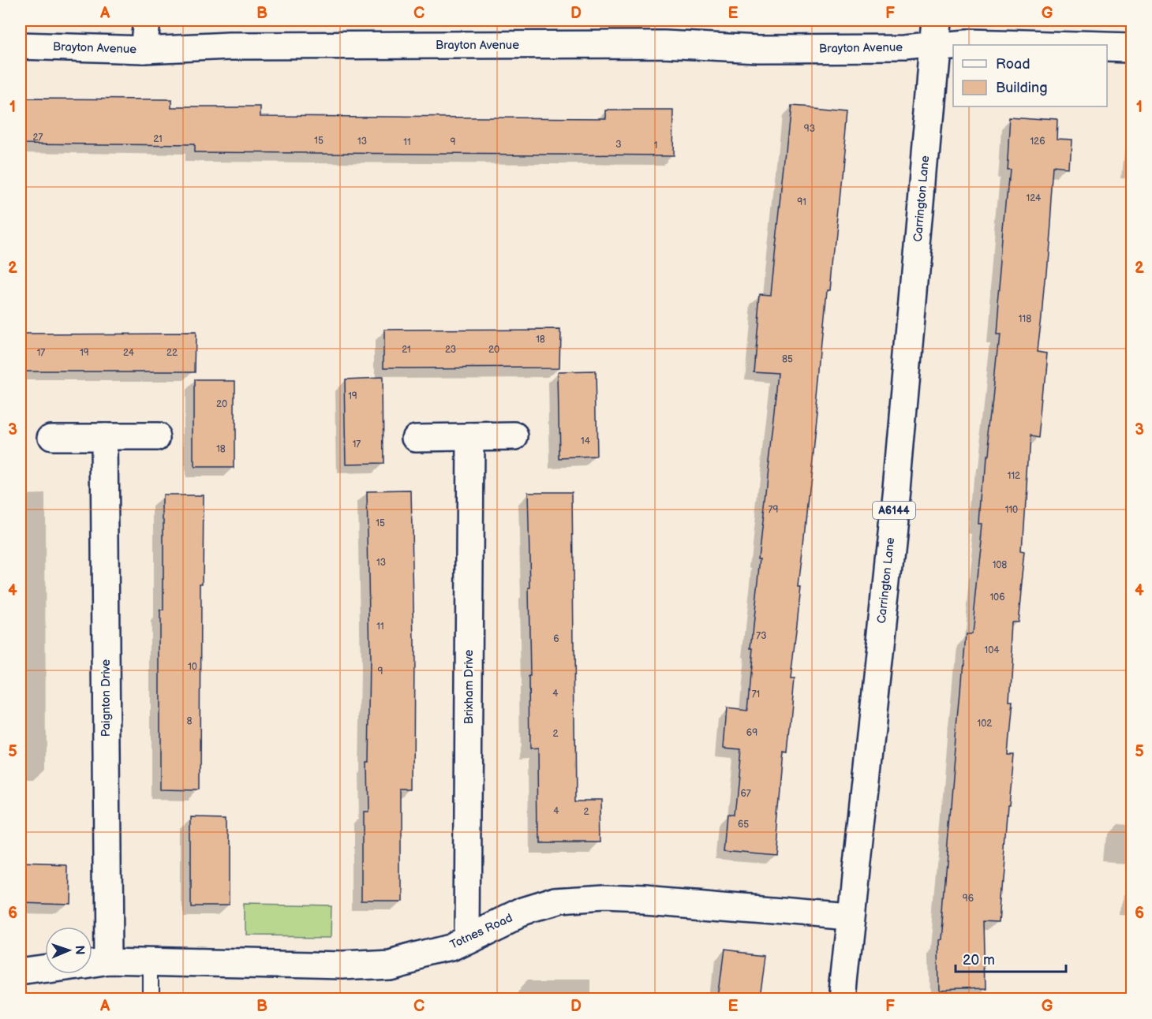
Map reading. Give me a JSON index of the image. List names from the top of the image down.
{
  "streets": {
    "street": [
      "Brayton Avenue",
      "Carrington Lane",
      "A6144",
      "Brixham Drive",
      "Paignton Drive",
      "Totnes Road"
    ]
  },
  "crossings": [
    ["Brayton Avenue", "Carrington Lane"],
    ["Carrington Lane", "Totnes Road"],
    ["Brixham Drive", "Totnes Road"],
    ["Paignton Drive", "Totnes Road"]
  ],
  "house_numbers": [
    "93",
    "27",
    "21",
    "15",
    "13",
    "126",
    "11",
    "9",
    "3",
    "1",
    "124",
    "91",
    "118",
    "18",
    "21",
    "23",
    "20",
    "17",
    "19",
    "24",
    "22",
    "85",
    "19",
    "20",
    "14",
    "17",
    "18",
    "112",
    "79",
    "110",
    "15",
    "13",
    "108",
    "106",
    "11",
    "73",
    "6",
    "104",
    "10",
    "9",
    "4",
    "71",
    "8",
    "102",
    "69",
    "2",
    "67",
    "4",
    "2",
    "65",
    "96"
  ],
  "legend": ["Road", "Building"],
  "scale_bar": "20 m",
  "north": "right",
  "grid": {
    "columns": [
      "A",
      "B",
      "C",
      "D",
      "E",
      "F",
      "G"
    ],
    "rows": [
      "1",
      "2",
      "3",
      "4",
      "5",
      "6"
    ]
  }
}
